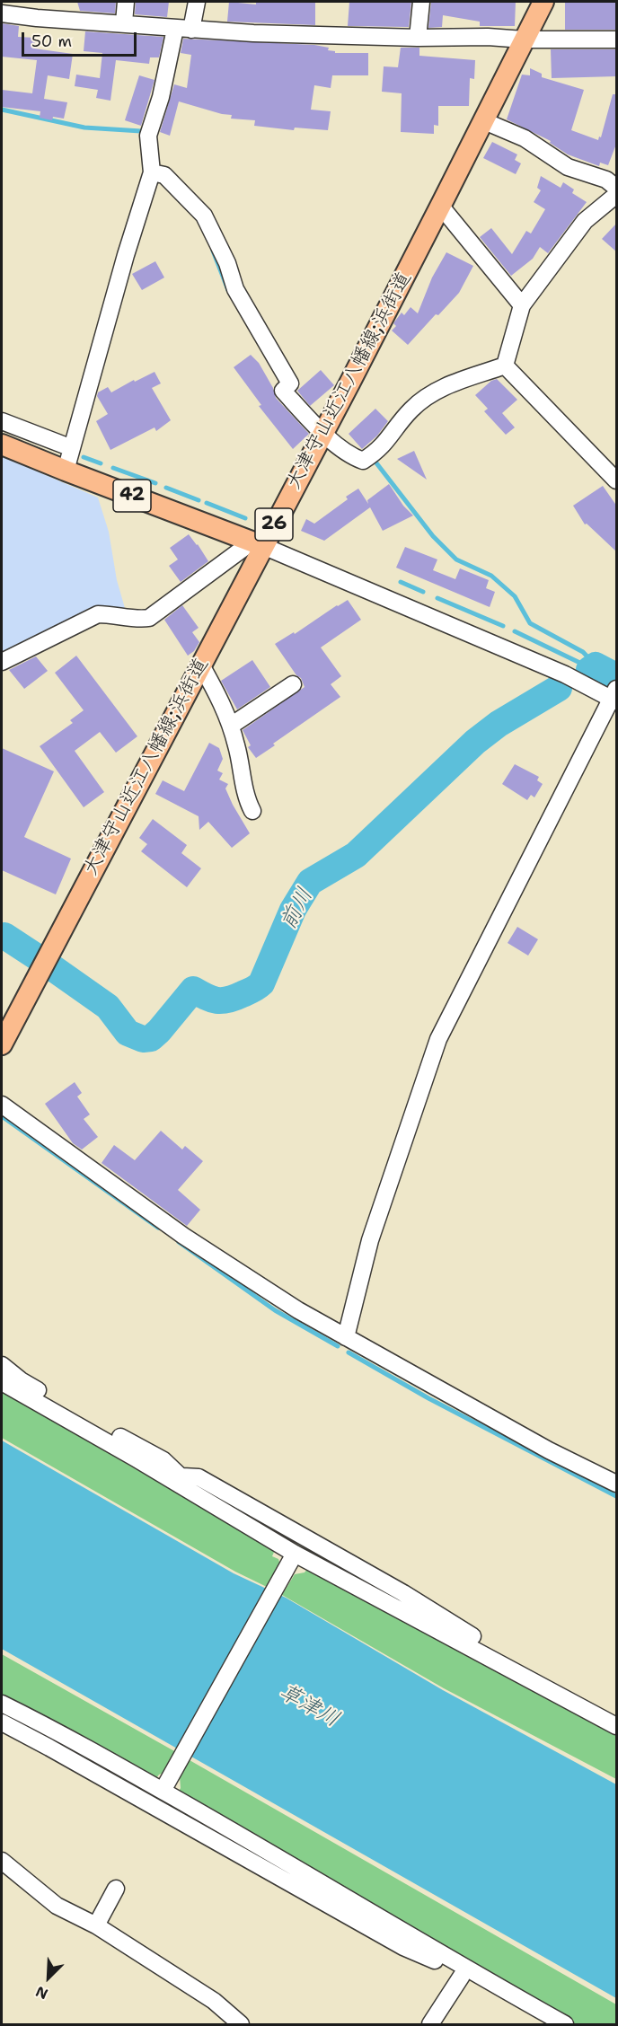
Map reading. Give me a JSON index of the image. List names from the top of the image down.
{
  "streets": {
    "main road": ["大津守山近江八幡線;浜街道", "42", "26"]
  },
  "crossings": [
    ["大津守山近江八幡線;浜街道", "42"]
  ],
  "water": ["前川", "草津川"],
  "scale_bar": "50 m",
  "north": "bottom left"
}
